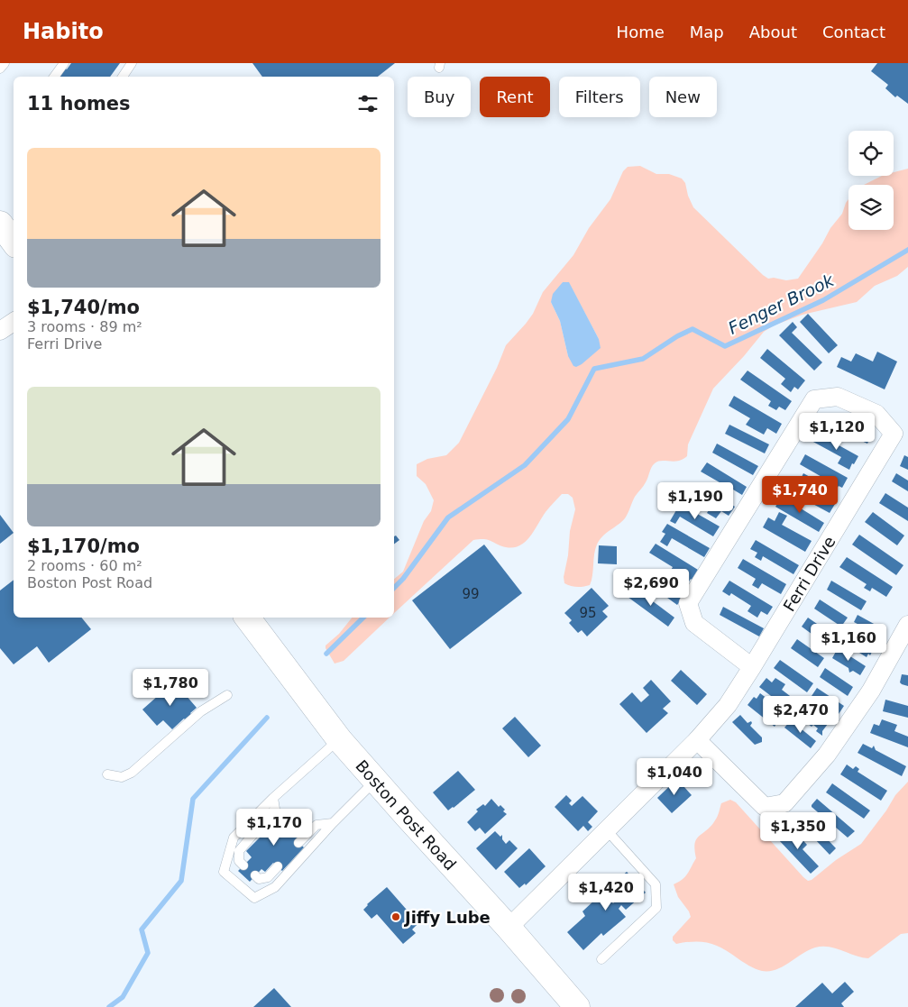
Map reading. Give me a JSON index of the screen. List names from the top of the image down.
{
  "streets": {
    "main road": ["Boston Post Road"],
    "street": ["Ferri Drive"]
  },
  "crossings": [
    ["Ferri Drive", "Boston Post Road"]
  ],
  "water": ["Fenger Brook"],
  "places": ["Jiffy Lube"],
  "house_numbers": ["99", "95"],
  "page": {
    "header": "Habito",
    "nav": [
      "Home",
      "Map",
      "About",
      "Contact"
    ],
    "chip": [
      "Buy",
      "Rent",
      "Filters",
      "New"
    ],
    "heading": "11 homes",
    "list": [
      {
        "name": "$1,740/mo",
        "note": "3 rooms · 89 m² · Ferri Drive"
      },
      {
        "name": "$1,170/mo",
        "note": "2 rooms · 60 m² · Boston Post Road"
      }
    ],
    "price": [
      "$1,120",
      "$1,740",
      "$1,190",
      "$2,690",
      "$1,160",
      "$1,780",
      "$2,470",
      "$1,040",
      "$1,170",
      "$1,350",
      "$1,420"
    ]
  }
}
